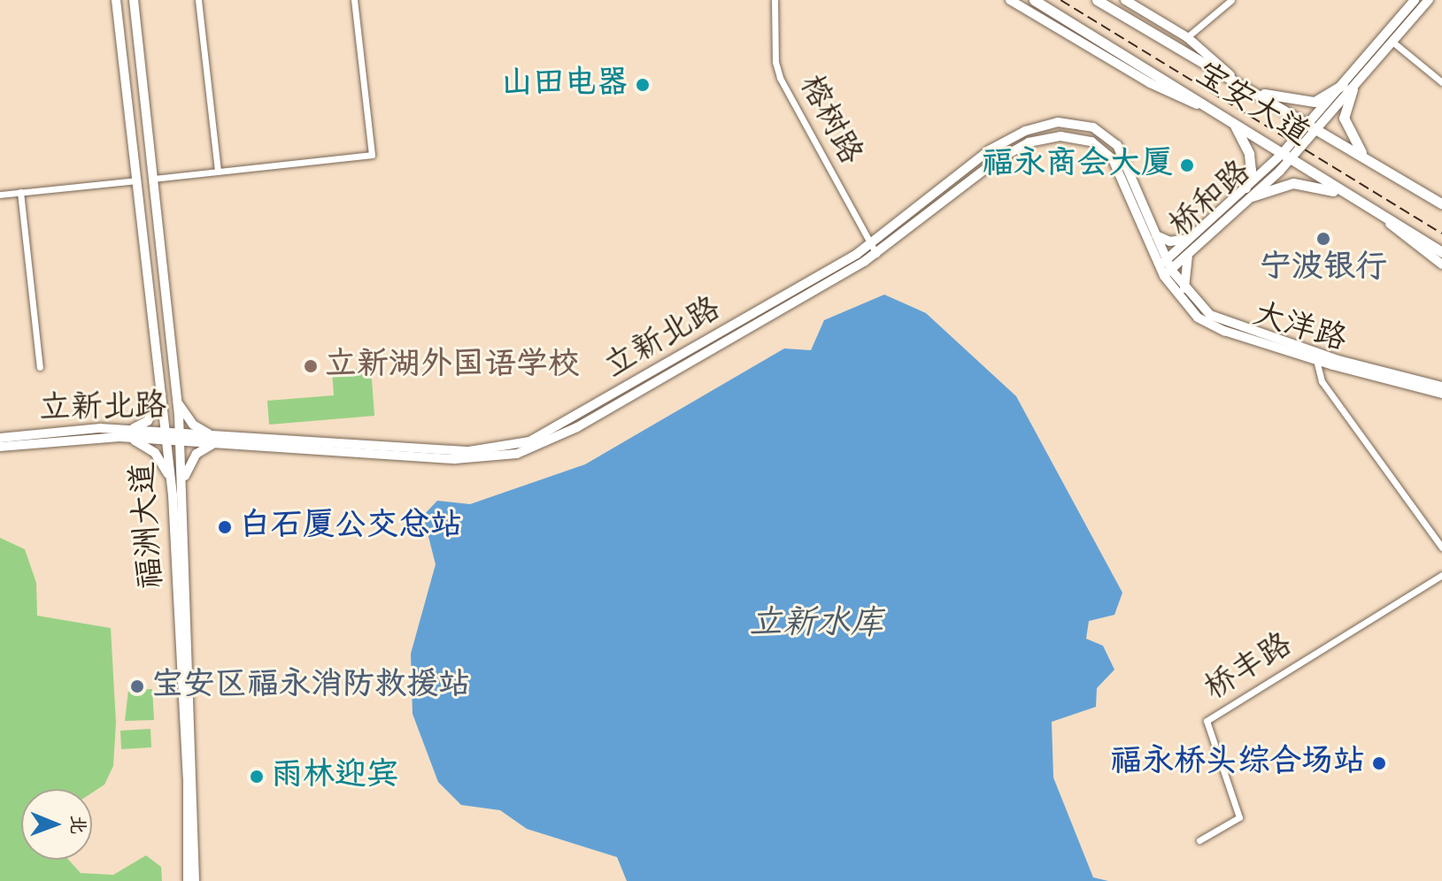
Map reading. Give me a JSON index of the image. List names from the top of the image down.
{
  "streets": {
    "main road": [
      "宝安大道",
      "桥和路",
      "大洋路",
      "立新北路",
      "福洲大道"
    ],
    "street": ["榕树路", "桥丰路"]
  },
  "crossings": [
    ["宝安大道", "桥和路"],
    ["榕树路", "立新北路"],
    ["桥和路", "大洋路"],
    ["桥和路", "立新北路"],
    ["大洋路", "立新北路"],
    ["立新北路", "福洲大道"]
  ],
  "water": ["立新水库"],
  "places": [
    "山田电器",
    "福永商会大厦",
    "宁波银行",
    "立新湖外国语学校",
    "白石厦公交总站",
    "宝安区福永消防救援站",
    "福永桥头综合场站",
    "雨林迎宾"
  ],
  "north": "right"
}
